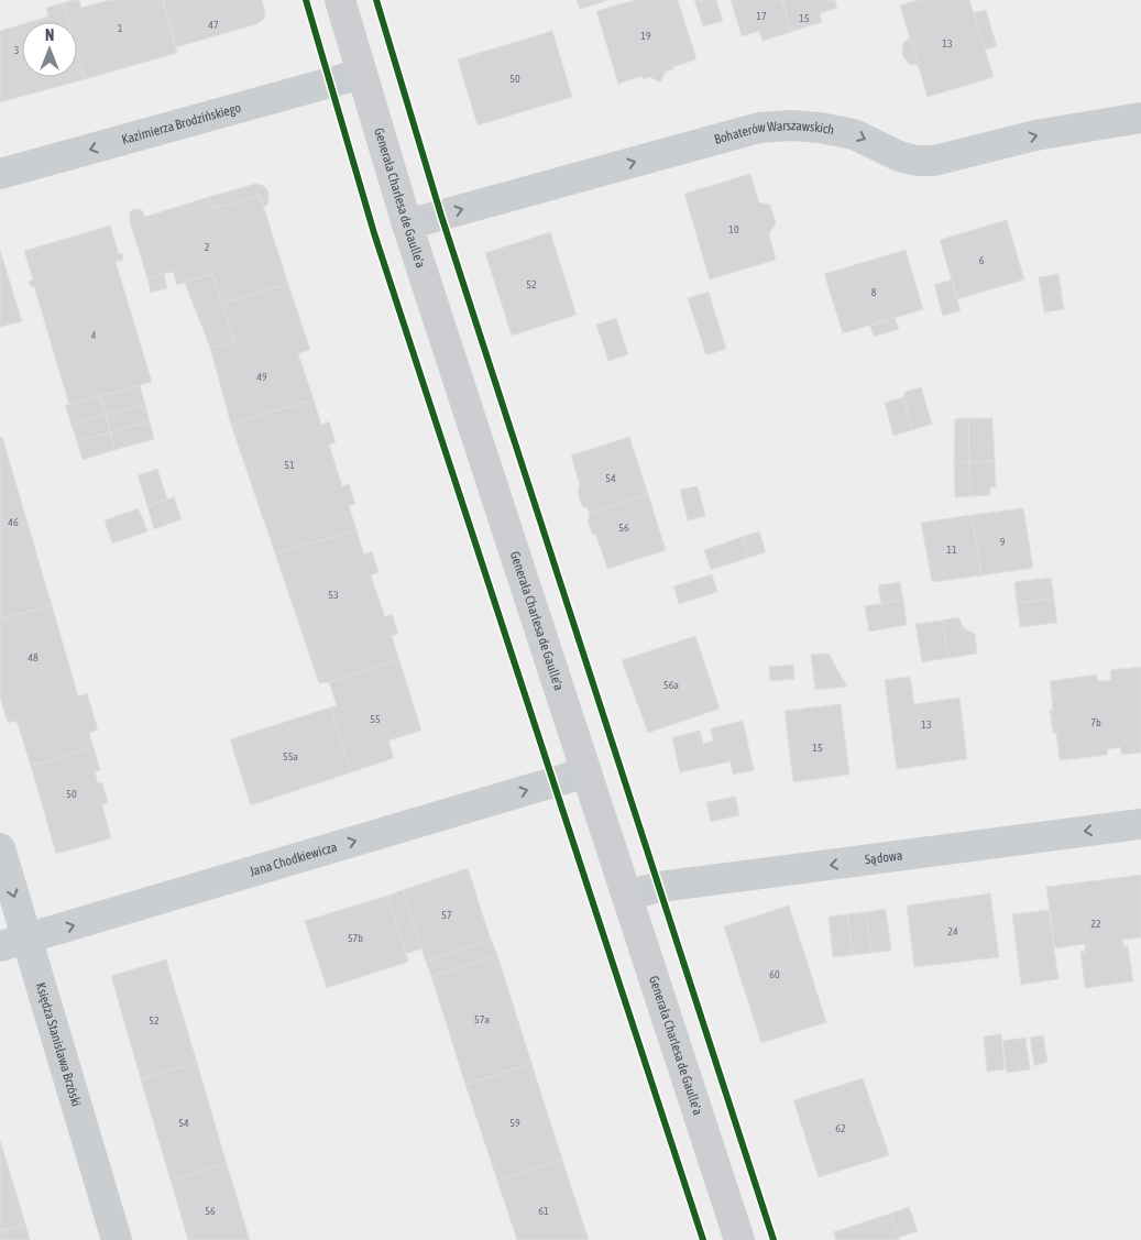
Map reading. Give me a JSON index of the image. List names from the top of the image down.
{
  "streets": {
    "main road": ["Generała Charlesa de Gaulle'a"],
    "street": [
      "Kazimierza Brodzińskiego",
      "Bohaterów Warszawskich",
      "Sądowa",
      "Jana Chodkiewicza",
      "Księdza Stanisława Brzóski"
    ]
  },
  "crossings": [
    ["Kazimierza Brodzińskiego", "Generała Charlesa de Gaulle'a"],
    ["Bohaterów Warszawskich", "Generała Charlesa de Gaulle'a"],
    ["Generała Charlesa de Gaulle'a", "Sądowa"],
    ["Generała Charlesa de Gaulle'a", "Jana Chodkiewicza"],
    ["Jana Chodkiewicza", "Księdza Stanisława Brzóski"]
  ],
  "one_way": [
    "Kazimierza Brodzińskiego",
    "Bohaterów Warszawskich",
    "Sądowa",
    "Jana Chodkiewicza"
  ],
  "house_numbers": [
    "17",
    "15",
    "47",
    "1",
    "19",
    "13",
    "3",
    "50",
    "10",
    "2",
    "6",
    "52",
    "8",
    "4",
    "49",
    "51",
    "54",
    "46",
    "56",
    "9",
    "11",
    "53",
    "48",
    "56a",
    "55",
    "7b",
    "13",
    "15",
    "55a",
    "50",
    "57",
    "22",
    "24",
    "57b",
    "60",
    "57a",
    "52",
    "54",
    "59",
    "62",
    "56",
    "61"
  ],
  "north": "top"
}
